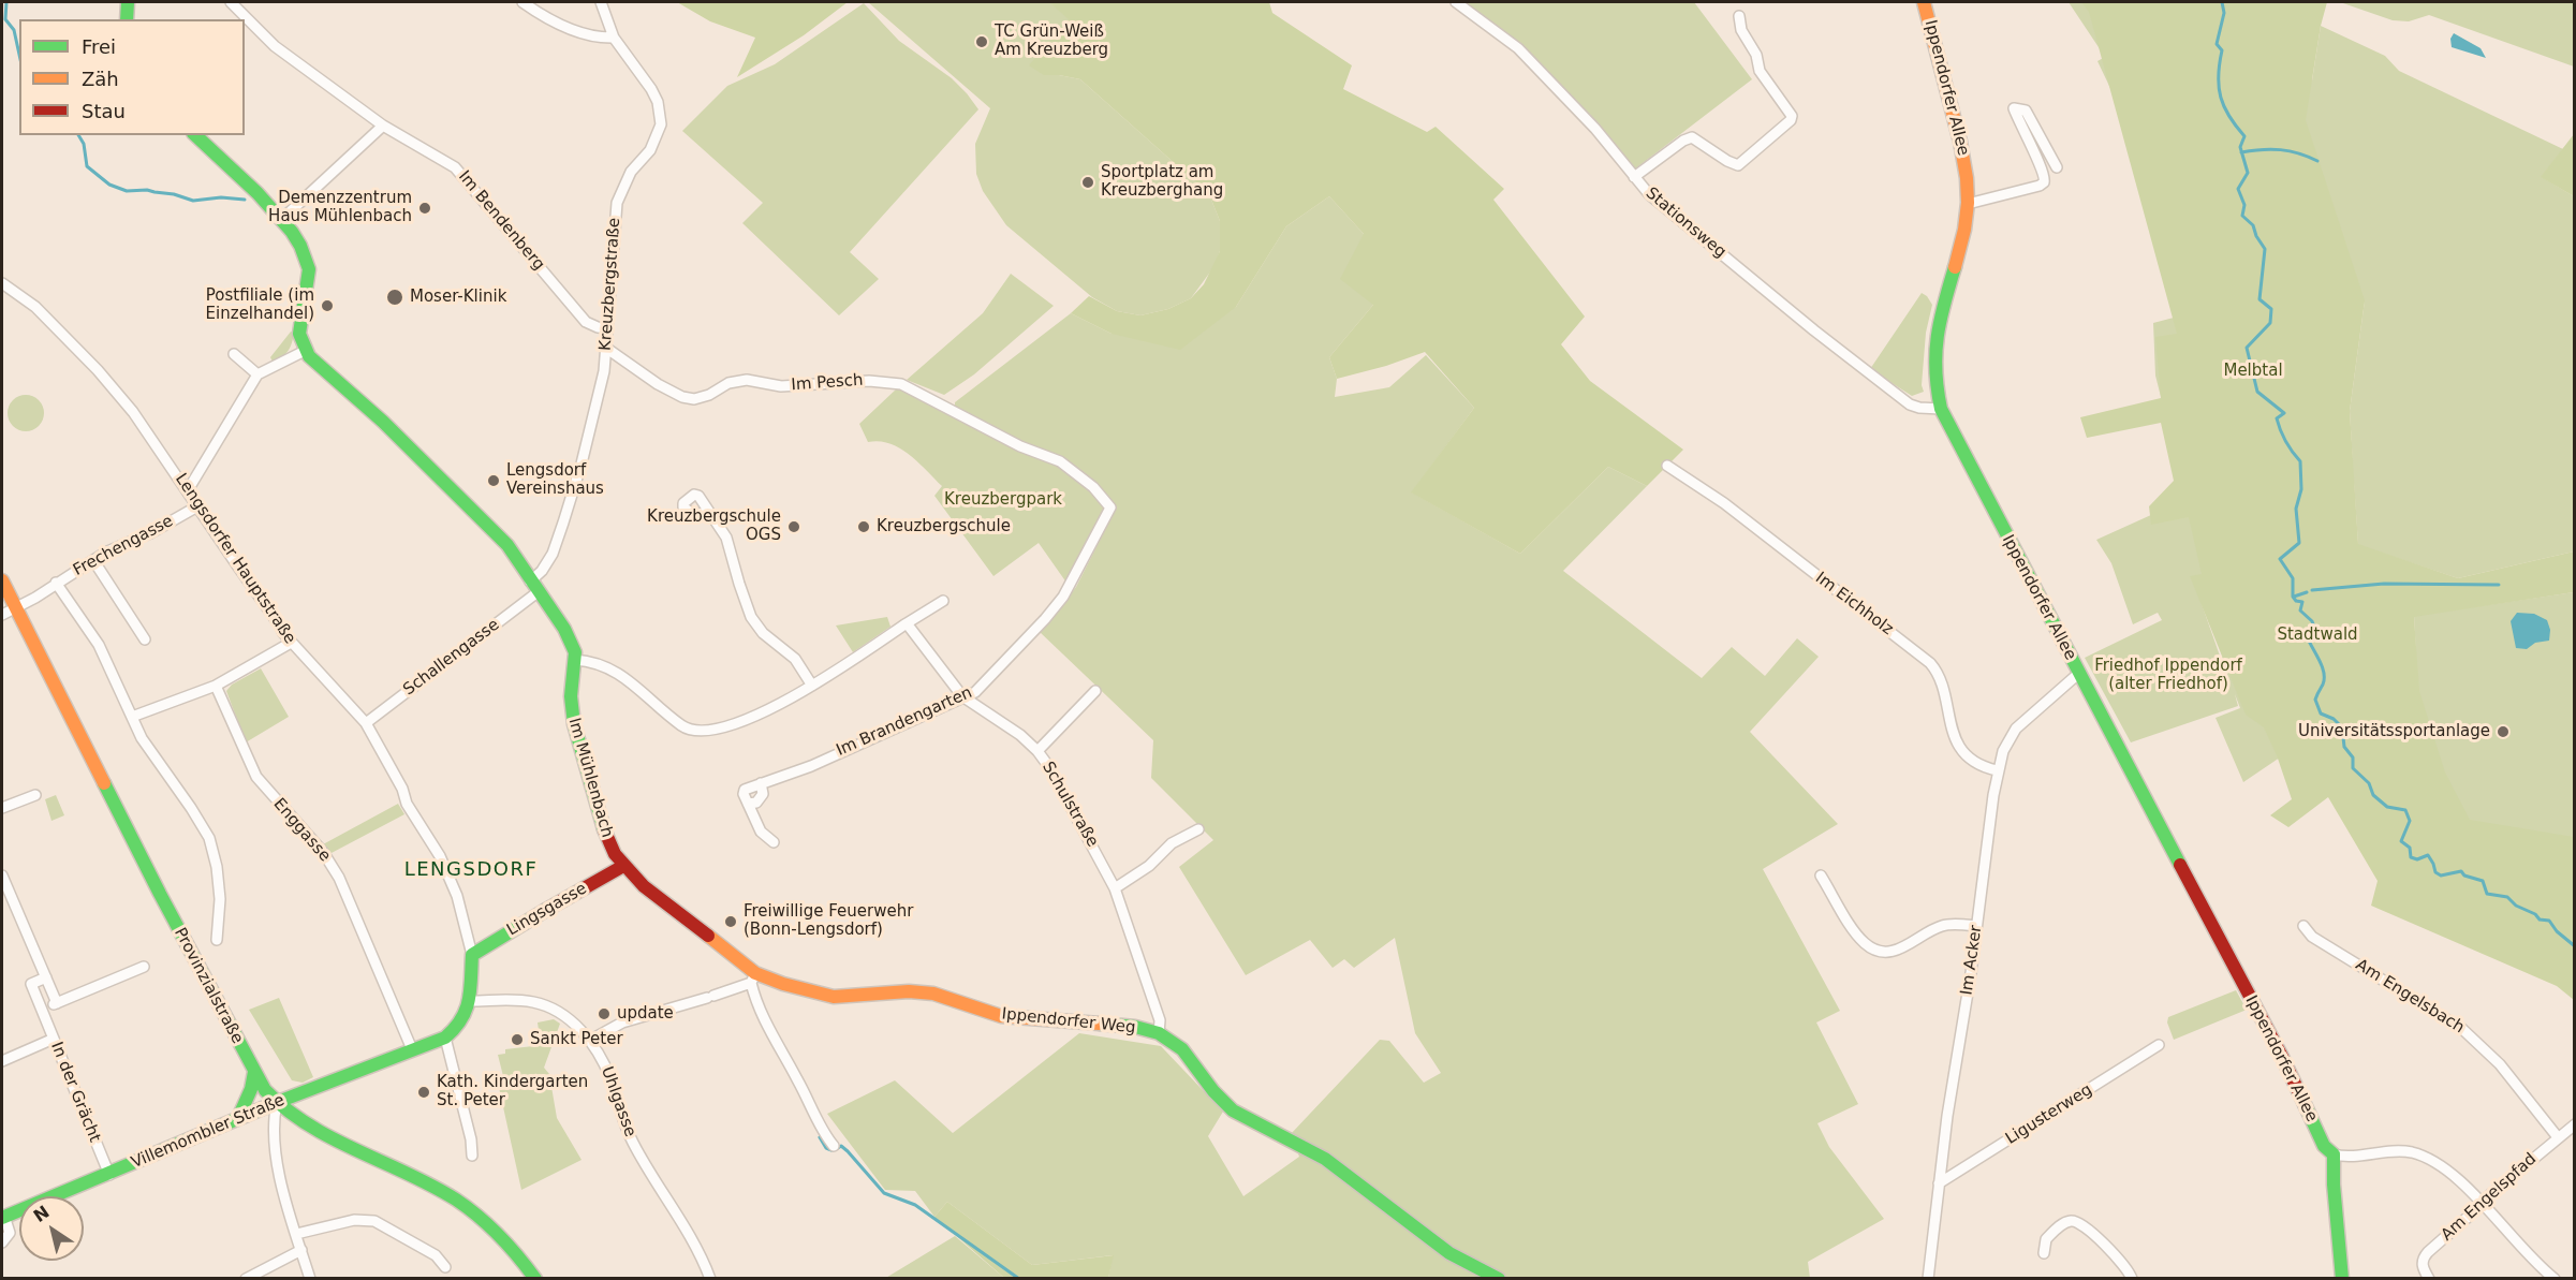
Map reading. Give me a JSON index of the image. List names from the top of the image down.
{
  "streets": {
    "street": [
      "Ippendorfer Allee",
      "Im Bendenberg",
      "Stationsweg",
      "Kreuzbergstraße",
      "Im Pesch",
      "Frechengasse",
      "Lengsdorfer Hauptstraße",
      "Im Eichholz",
      "Schallengasse",
      "Im Brandengarten",
      "Im Mühlenbach",
      "Schulstraße",
      "Enggasse",
      "Lingsgasse",
      "Im Acker",
      "Provinzialstraße",
      "Am Engelsbach",
      "Ippendorfer Weg",
      "In der Grächt",
      "Uhlgasse",
      "Ligusterweg",
      "Villemombler Straße",
      "Am Engelspfad"
    ]
  },
  "crossings": [
    ["Ippendorfer Allee", "Stationsweg"],
    ["Ippendorfer Allee", "Im Acker"],
    ["Im Bendenberg", "Kreuzbergstraße"],
    ["Kreuzbergstraße", "Im Pesch"],
    ["Kreuzbergstraße", "Schallengasse"],
    ["Kreuzbergstraße", "Im Mühlenbach"],
    ["Im Pesch", "Im Brandengarten"],
    ["Frechengasse", "Lengsdorfer Hauptstraße"],
    ["Frechengasse", "Provinzialstraße"],
    ["Lengsdorfer Hauptstraße", "Schallengasse"],
    ["Lengsdorfer Hauptstraße", "Lingsgasse"],
    ["Lengsdorfer Hauptstraße", "Uhlgasse"],
    ["Im Eichholz", "Im Acker"],
    ["Schallengasse", "Im Mühlenbach"],
    ["Im Brandengarten", "Schulstraße"],
    ["Im Mühlenbach", "Lingsgasse"],
    ["Im Mühlenbach", "Ippendorfer Weg"],
    ["Schulstraße", "Ippendorfer Weg"],
    ["Enggasse", "Villemombler Straße"],
    ["Im Acker", "Ligusterweg"],
    ["Provinzialstraße", "Villemombler Straße"],
    ["Am Engelsbach", "Am Engelspfad"],
    ["In der Grächt", "Villemombler Straße"]
  ],
  "districts": ["LENGSDORF"],
  "parks": [
    "Melbtal",
    "Kreuzbergpark",
    "Stadtwald",
    "Friedhof Ippendorf (alter Friedhof)"
  ],
  "places": [
    "TC Grün-Weiß Am Kreuzberg",
    "Sportplatz am Kreuzberghang",
    "Demenzzentrum Haus Mühlenbach",
    "Moser-Klinik",
    "Postfiliale (im Einzelhandel)",
    "Lengsdorf Vereinshaus",
    "Kreuzbergschule OGS",
    "Kreuzbergschule",
    "Universitätssportanlage",
    "Freiwillige Feuerwehr (Bonn-Lengsdorf)",
    "update",
    "Sankt Peter",
    "Kath. Kindergarten St. Peter"
  ],
  "legend": ["Frei", "Zäh", "Stau"],
  "north": "top left"
}
